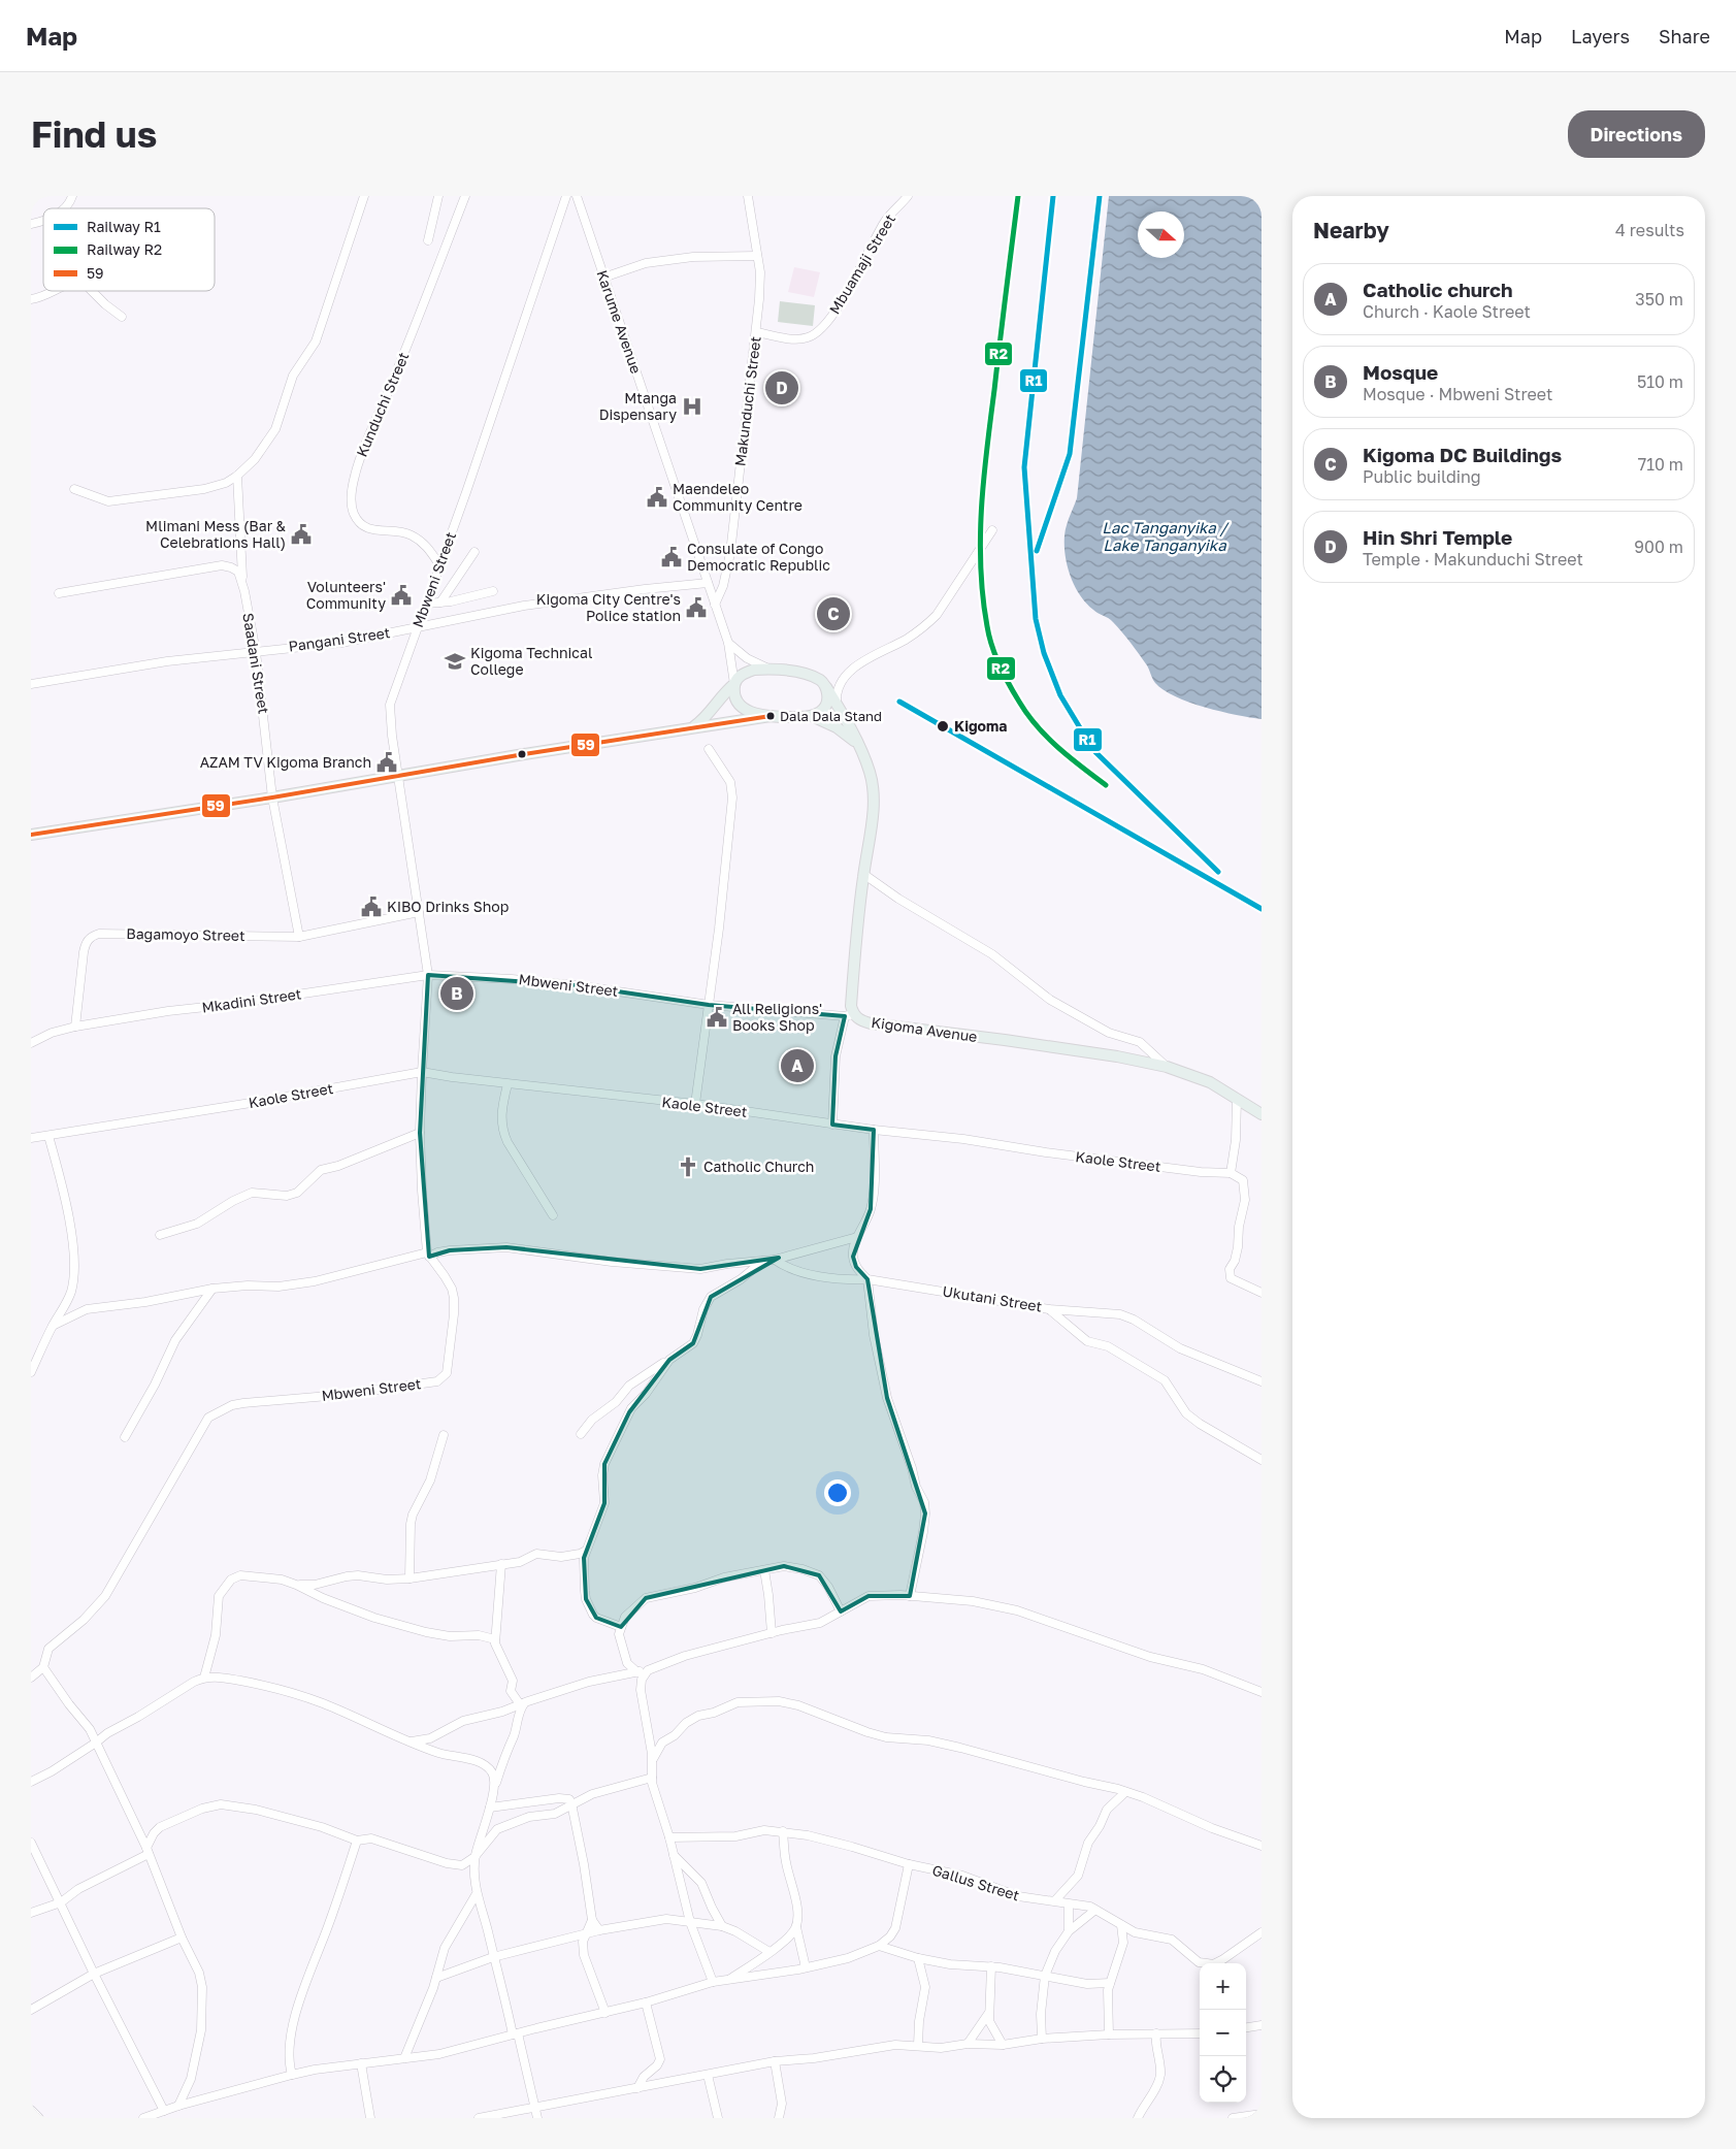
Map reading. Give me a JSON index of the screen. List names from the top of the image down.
{
  "streets": {
    "main road": ["Kigoma Avenue"],
    "street": [
      "Mbuamaji Street",
      "Karume Avenue",
      "Makunduchi Street",
      "Kunduchi Street",
      "Mbweni Street",
      "Pangani Street",
      "Saadani Street",
      "Bagamoyo Street",
      "Mkadini Street",
      "Kaole Street",
      "Ukutani Street",
      "Gallus Street"
    ]
  },
  "crossings": [
    ["Mbuamaji Street", "Makunduchi Street"],
    ["Karume Avenue", "Makunduchi Street"],
    ["Karume Avenue", "Pangani Street"],
    ["Kunduchi Street", "Mbweni Street"],
    ["Mbweni Street", "Pangani Street"],
    ["Mbweni Street", "Bagamoyo Street"],
    ["Mbweni Street", "Mkadini Street"],
    ["Mbweni Street", "Kigoma Avenue"],
    ["Mbweni Street", "Kaole Street"],
    ["Pangani Street", "Saadani Street"],
    ["Saadani Street", "Bagamoyo Street"],
    ["Bagamoyo Street", "Mkadini Street"]
  ],
  "water": ["Lac Tanganyika / Lake Tanganyika"],
  "places": {
    "hospital": ["Mtanga Dispensary"],
    "public building": [
      "Maendeleo Community Centre",
      "Mlimani Mess (Bar & Celebrations Hall)",
      "Consulate of Congo Democratic Republic",
      "Volunteers' Community",
      "Kigoma City Centre's Police station",
      "AZAM TV Kigoma Branch",
      "KIBO Drinks Shop",
      "All Religions' Books Shop"
    ],
    "school or university": ["Kigoma Technical College"],
    "other": ["Dala Dala Stand", "Kigoma"],
    "church": ["Catholic Church"]
  },
  "lines": ["rail line R1", "rail line R2", "transit line 59"],
  "legend": ["Railway R1", "Railway R2", "59"],
  "north": "right",
  "page": {
    "header": "Map",
    "nav": ["Map", "Layers", "Share"],
    "buttons": "Directions",
    "title": "Find us",
    "heading": ["Nearby", "4 results"],
    "list": [
      {
        "mark": "A",
        "name": "Catholic church",
        "note": "Church · Kaole Street",
        "value": "350 m"
      },
      {
        "mark": "B",
        "name": "Mosque",
        "note": "Mosque · Mbweni Street",
        "value": "510 m"
      },
      {
        "mark": "C",
        "name": "Kigoma DC Buildings",
        "note": "Public building",
        "value": "710 m"
      },
      {
        "mark": "D",
        "name": "Hin Shri Temple",
        "note": "Temple · Makunduchi Street",
        "value": "900 m"
      }
    ],
    "pins": [
      "D",
      "C",
      "B",
      "A"
    ],
    "map_buttons": ["+", "−"]
  }
}
